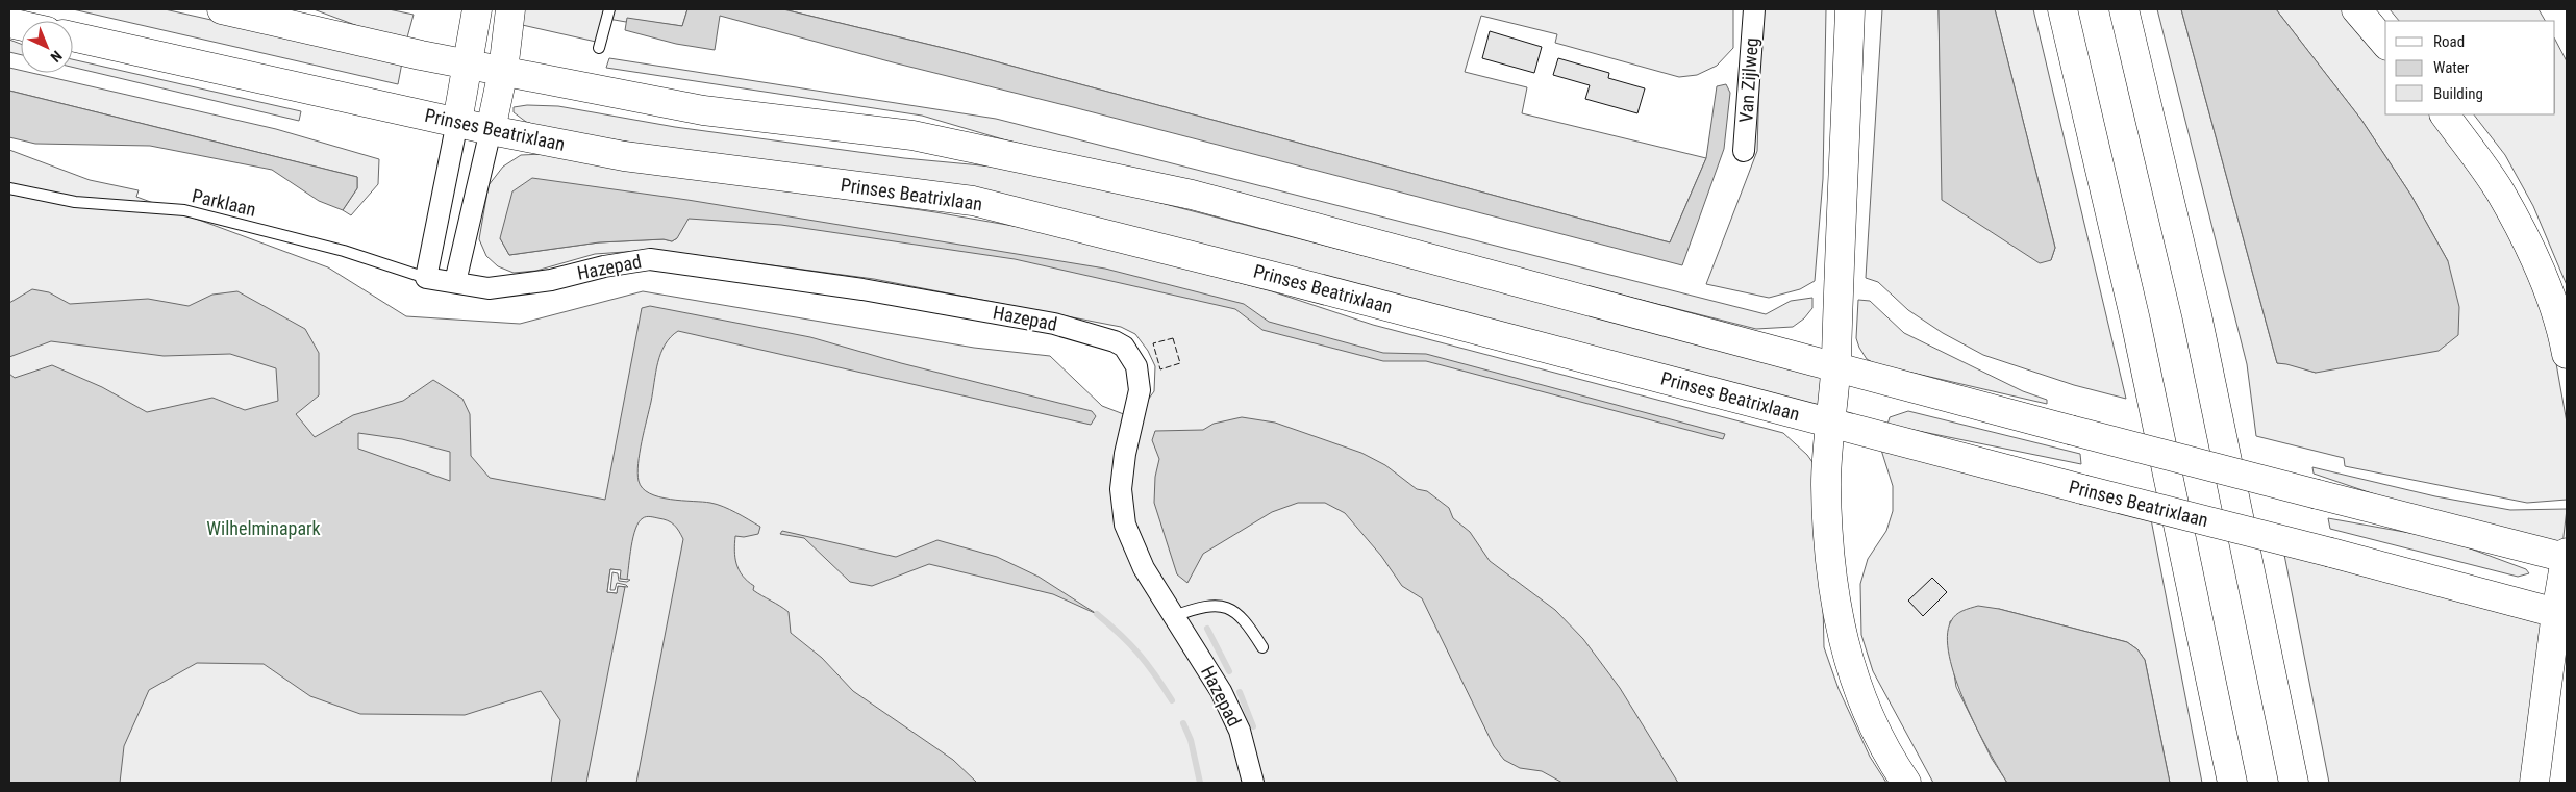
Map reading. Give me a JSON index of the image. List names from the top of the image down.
{
  "streets": {
    "main road": ["Prinses Beatrixlaan"],
    "street": ["Van Zijlweg", "Hazepad"],
    "lane": ["Parklaan"]
  },
  "crossings": [
    ["Parklaan", "Hazepad"]
  ],
  "parks": ["Wilhelminapark"],
  "legend": ["Road", "Water", "Building"],
  "north": "bottom right"
}
